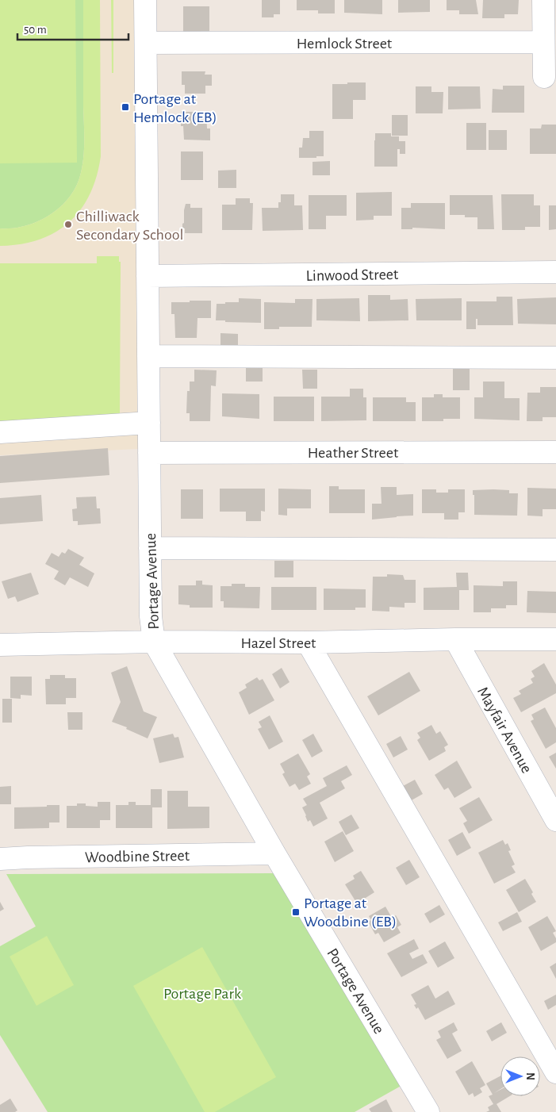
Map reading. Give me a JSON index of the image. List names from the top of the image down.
{
  "streets": {
    "street": [
      "Hemlock Street",
      "Linwood Street",
      "Heather Street",
      "Portage Avenue",
      "Hazel Street",
      "Mayfair Avenue",
      "Woodbine Street"
    ]
  },
  "crossings": [
    ["Hemlock Street", "Portage Avenue"],
    ["Linwood Street", "Portage Avenue"],
    ["Heather Street", "Portage Avenue"],
    ["Portage Avenue", "Hazel Street"],
    ["Portage Avenue", "Woodbine Street"],
    ["Hazel Street", "Mayfair Avenue"]
  ],
  "parks": ["Portage Park"],
  "places": {
    "transit": ["Portage at Hemlock (EB)", "Portage at Woodbine (EB)"],
    "other": ["Chilliwack Secondary School"]
  },
  "scale_bar": "50 m",
  "north": "right"
}
